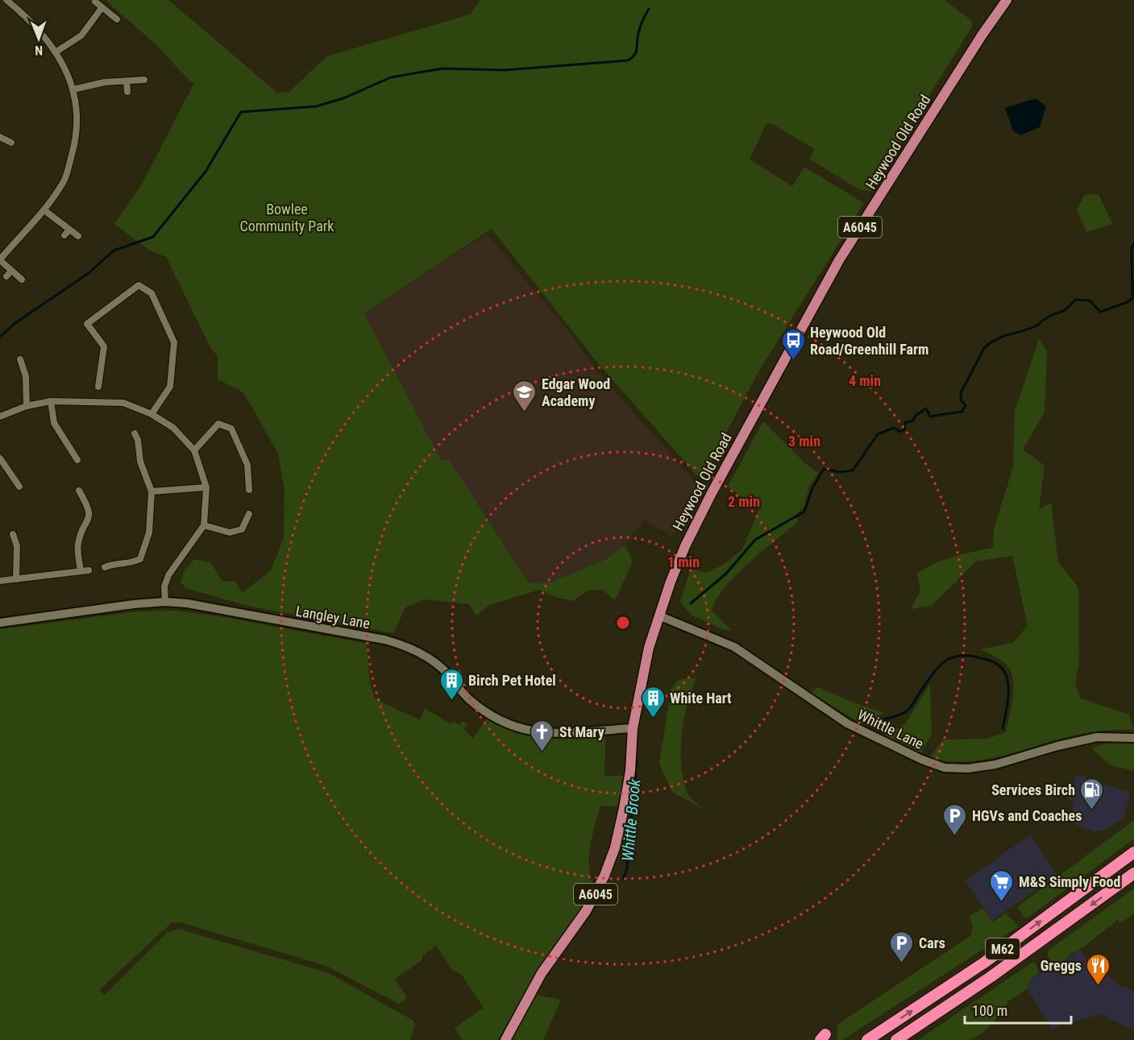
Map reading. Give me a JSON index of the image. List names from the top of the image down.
{
  "streets": {
    "highway": ["M62"],
    "main road": ["Heywood Old Road", "A6045"],
    "street": ["Langley Lane", "Whittle Lane"]
  },
  "crossings": [
    ["Heywood Old Road", "Langley Lane"],
    ["Heywood Old Road", "Whittle Lane"]
  ],
  "water": ["Whittle Brook"],
  "parks": ["Bowlee Community Park"],
  "places": {
    "bus stop": ["Heywood Old Road/Greenhill Farm"],
    "school or university": ["Edgar Wood Academy"],
    "building": ["Birch Pet Hotel", "White Hart"],
    "church": ["St Mary"],
    "fuel station": ["Services Birch"],
    "parking": ["HGVs and Coaches", "Cars"],
    "supermarket": ["M&S Simply Food"],
    "restaurant": ["Greggs"]
  },
  "scale_bar": "100 m",
  "north": "bottom",
  "rings": [
    "4 min",
    "3 min",
    "2 min",
    "1 min"
  ]
}
